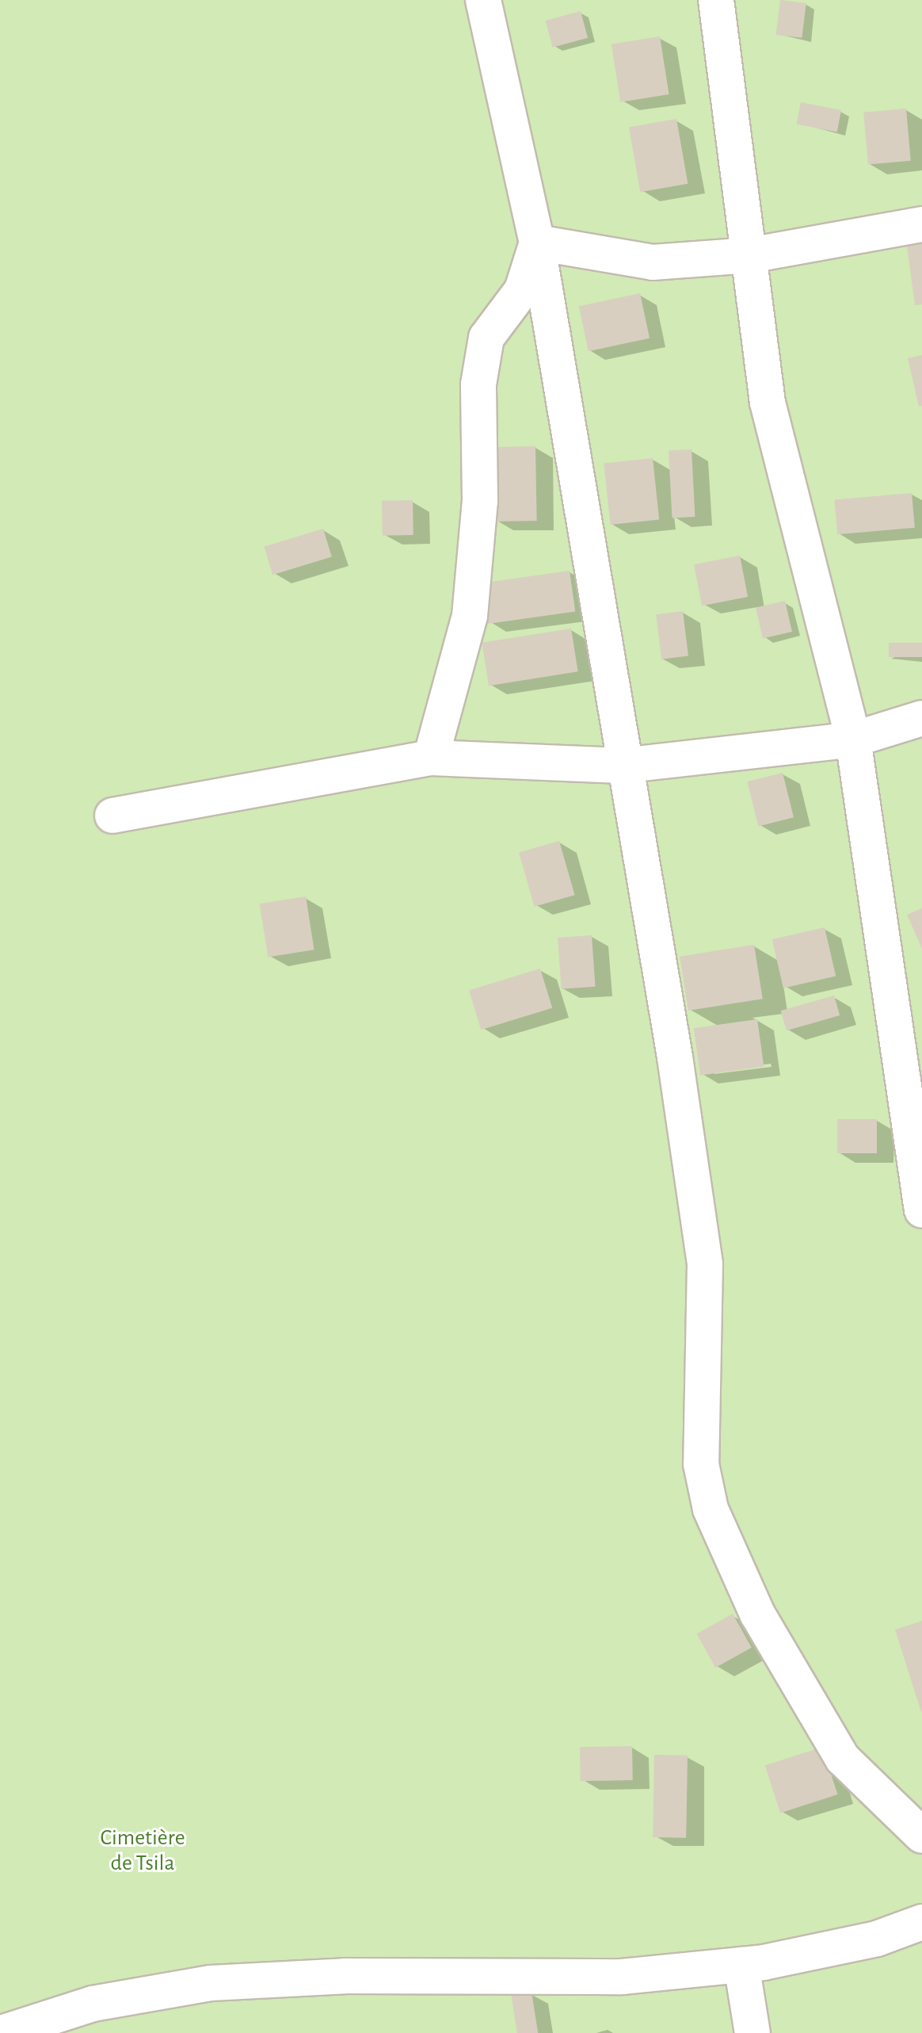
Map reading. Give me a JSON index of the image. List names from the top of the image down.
{
  "parks": ["Cimetière de Tsila"]
}
